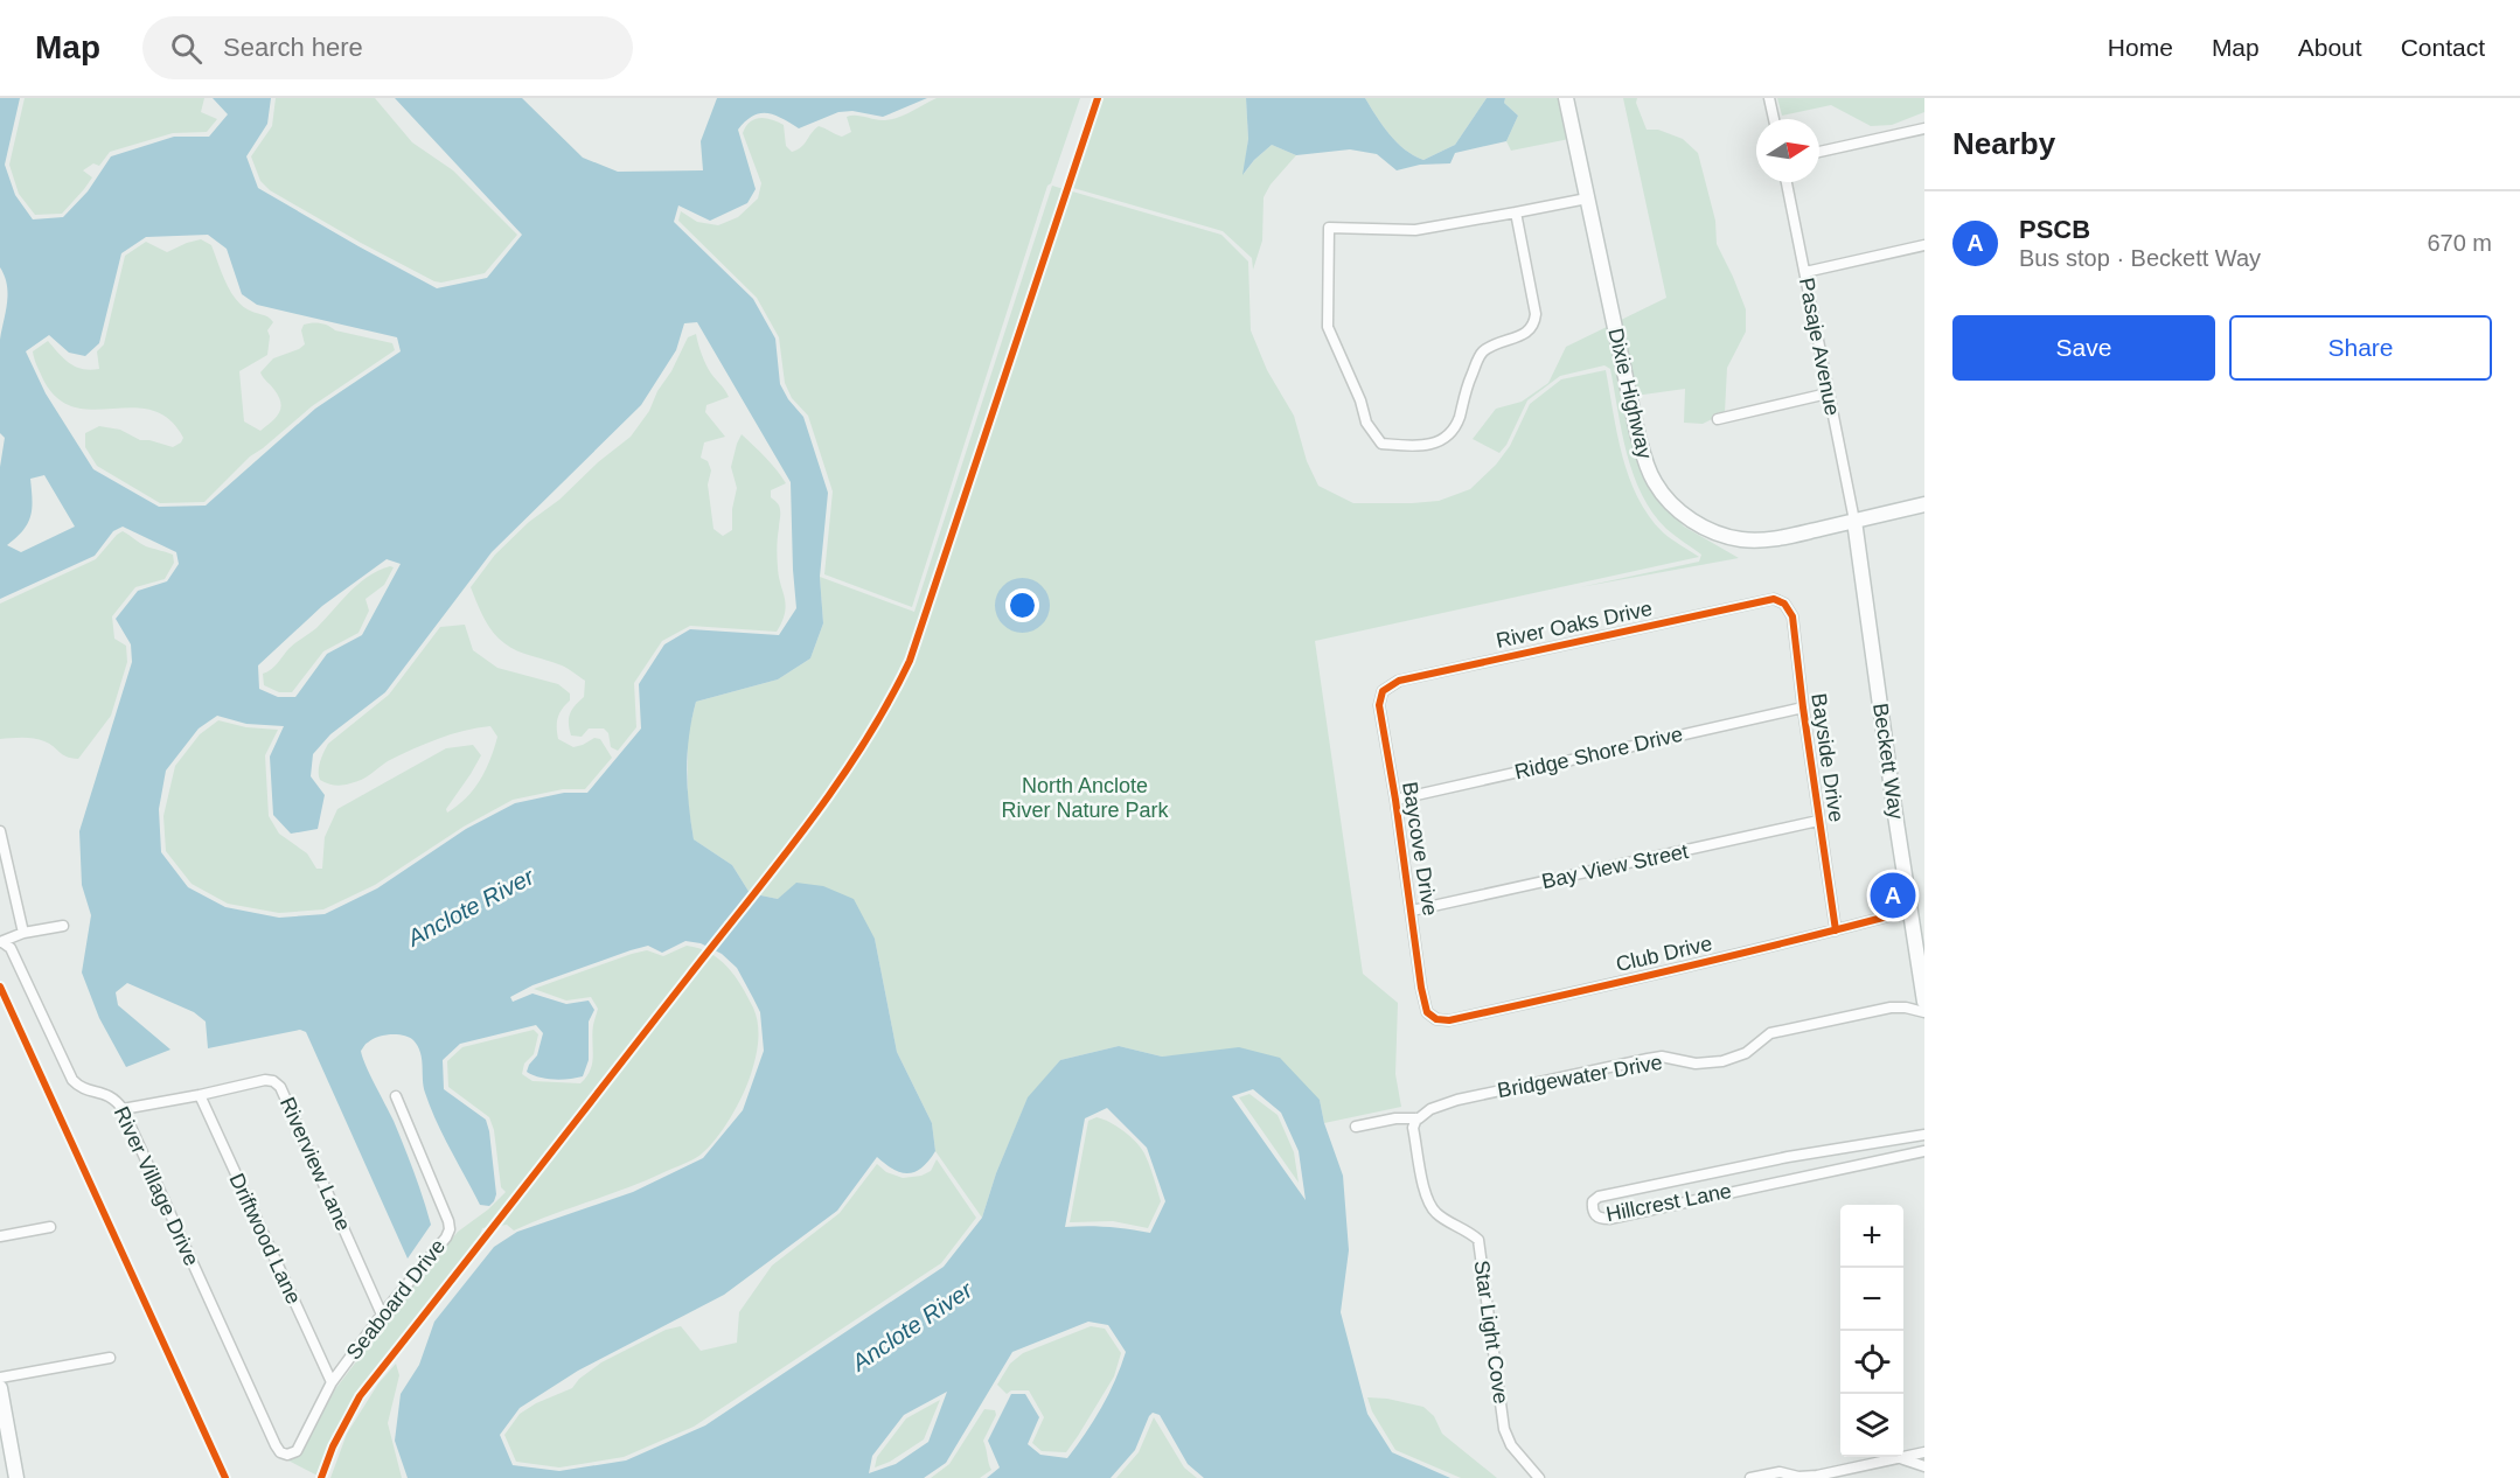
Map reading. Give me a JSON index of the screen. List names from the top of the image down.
{
  "streets": {
    "street": [
      "Pasaje Avenue",
      "Dixie Highway",
      "River Oaks Drive",
      "Ridge Shore Drive",
      "Bayside Drive",
      "Beckett Way",
      "Baycove Drive",
      "Bay View Street",
      "Club Drive",
      "Bridgewater Drive",
      "Riverview Lane",
      "River Village Drive",
      "Hillcrest Lane",
      "Driftwood Lane",
      "Seaboard Drive",
      "Star Light Cove"
    ]
  },
  "crossings": [
    ["Pasaje Avenue", "Dixie Highway"],
    ["Pasaje Avenue", "Beckett Way"],
    ["Dixie Highway", "Beckett Way"],
    ["River Oaks Drive", "Bayside Drive"],
    ["River Oaks Drive", "Baycove Drive"],
    ["Ridge Shore Drive", "Bayside Drive"],
    ["Ridge Shore Drive", "Baycove Drive"],
    ["Bayside Drive", "Bay View Street"],
    ["Bayside Drive", "Club Drive"],
    ["Beckett Way", "Club Drive"],
    ["Baycove Drive", "Bay View Street"],
    ["Baycove Drive", "Club Drive"],
    ["Bridgewater Drive", "Star Light Cove"],
    ["Riverview Lane", "River Village Drive"],
    ["Riverview Lane", "Driftwood Lane"],
    ["Riverview Lane", "Seaboard Drive"],
    ["River Village Drive", "Seaboard Drive"],
    ["Driftwood Lane", "Seaboard Drive"]
  ],
  "water": ["Anclote River"],
  "parks": ["North Anclote River Nature Park"],
  "north": "right",
  "page": {
    "header": "Map",
    "search": "Search here",
    "nav": [
      "Home",
      "Map",
      "About",
      "Contact"
    ],
    "heading": "Nearby",
    "list": [
      {
        "mark": "A",
        "name": "PSCB",
        "note": "Bus stop · Beckett Way",
        "value": "670 m"
      }
    ],
    "buttons": ["Save", "Share"],
    "pins": "A",
    "map_buttons": ["+", "−"]
  }
}
